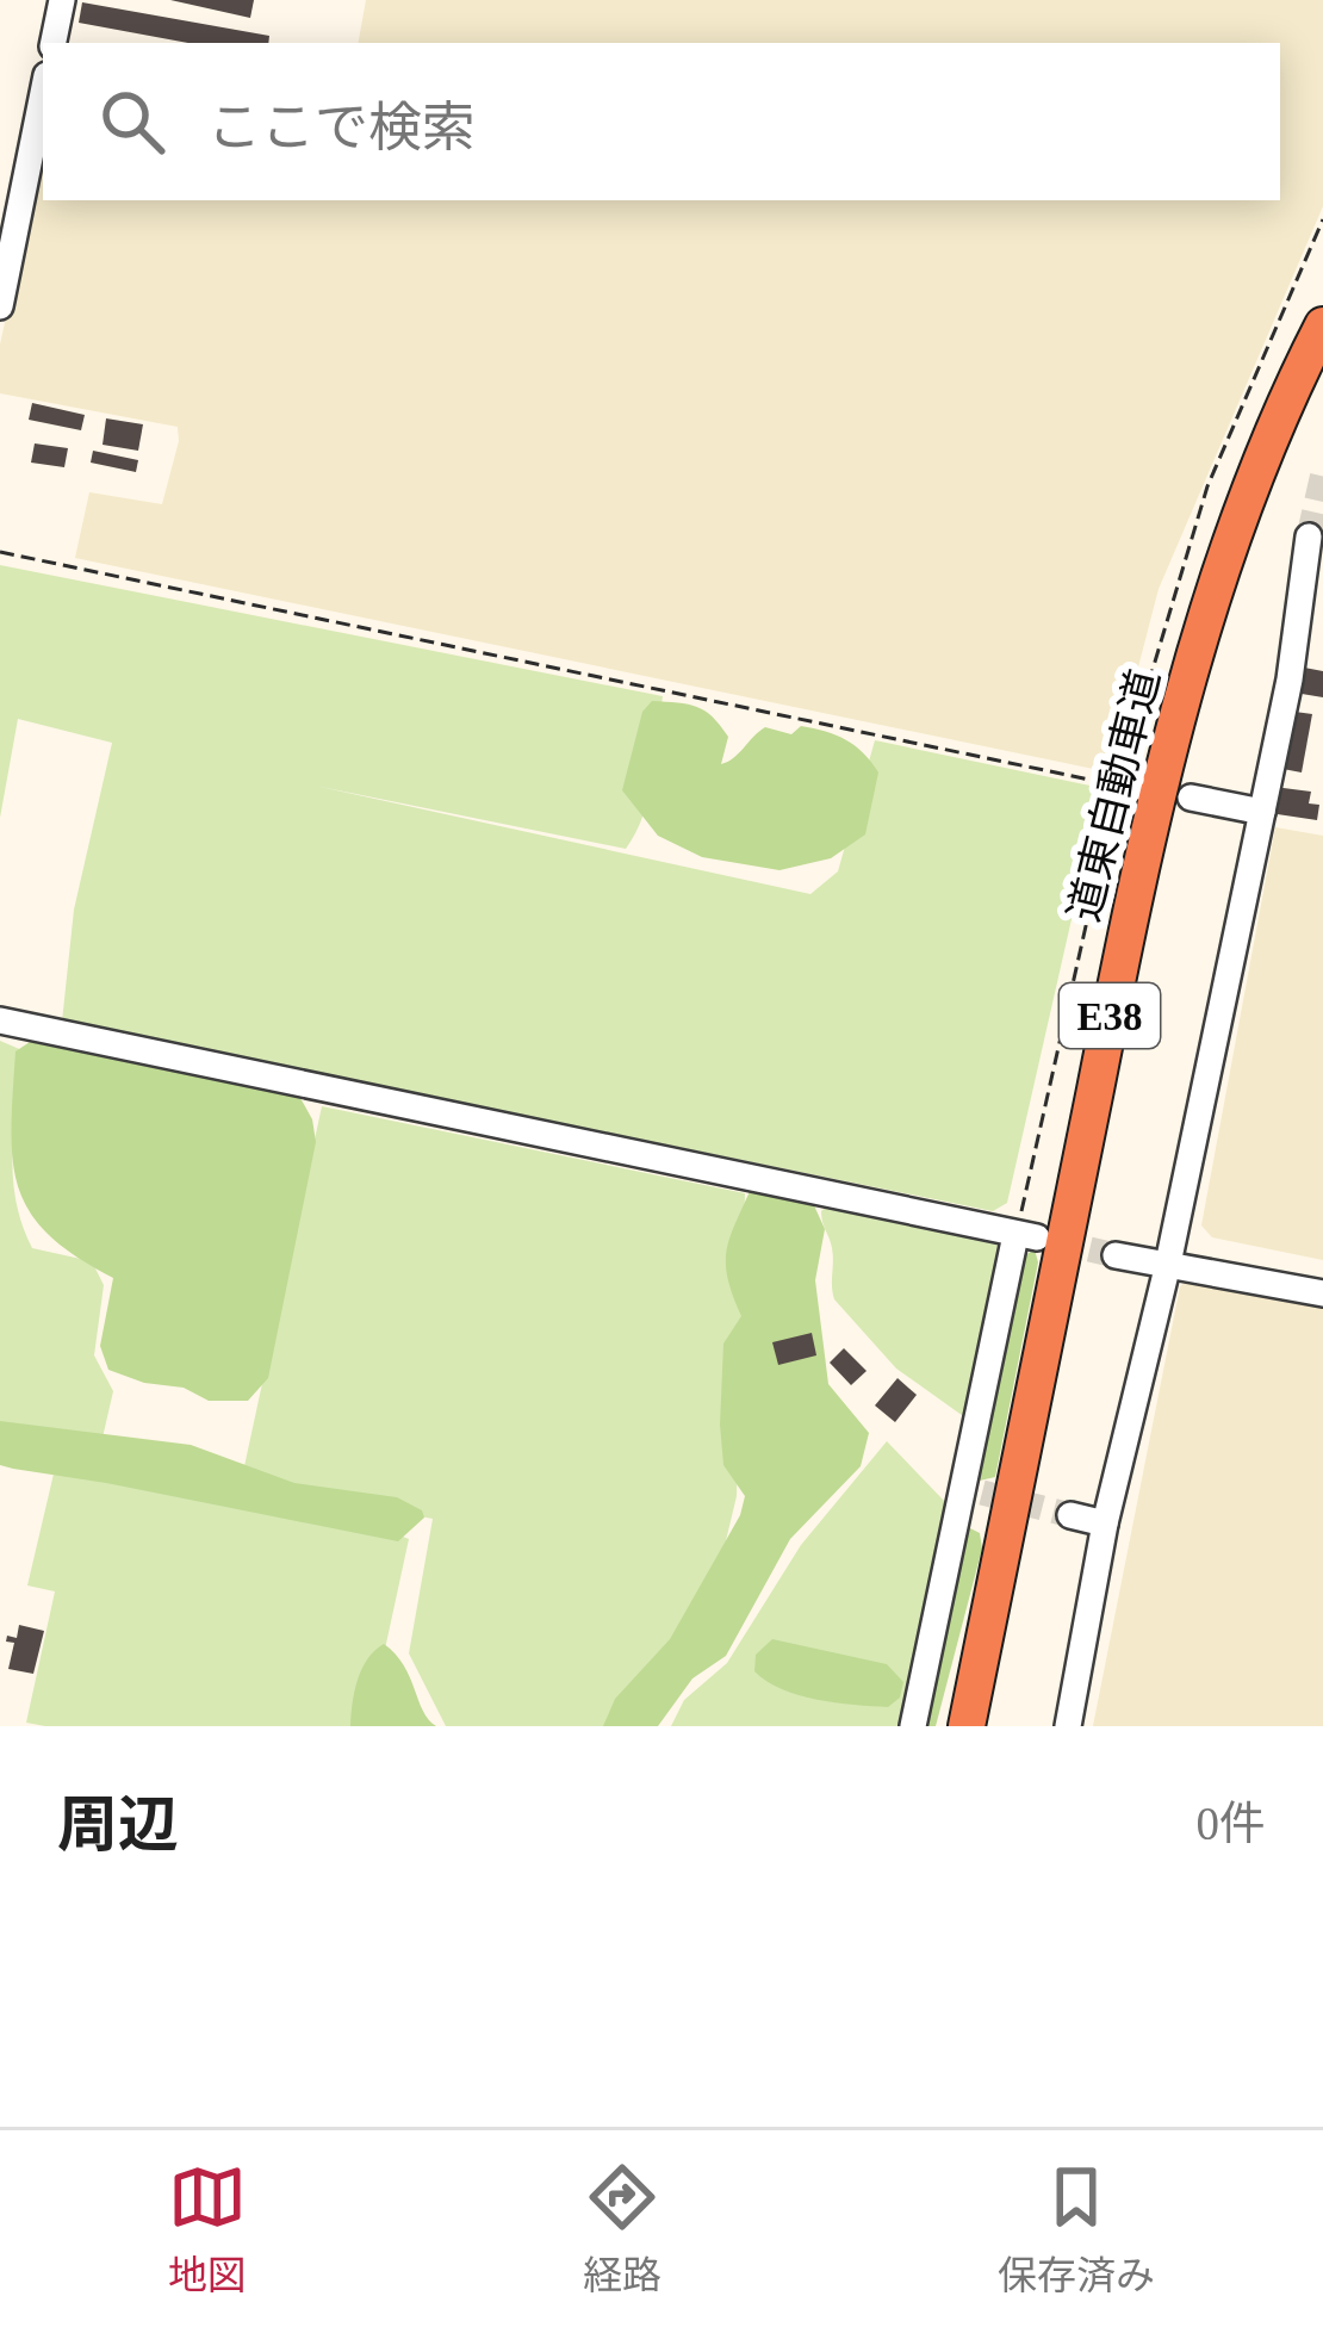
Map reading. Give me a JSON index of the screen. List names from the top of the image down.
{
  "streets": {
    "highway": ["道東自動車道", "E38"]
  },
  "page": {
    "search": "ここで検索",
    "heading": ["周辺", "0件"],
    "nav": ["地図", "経路", "保存済み"]
  }
}
